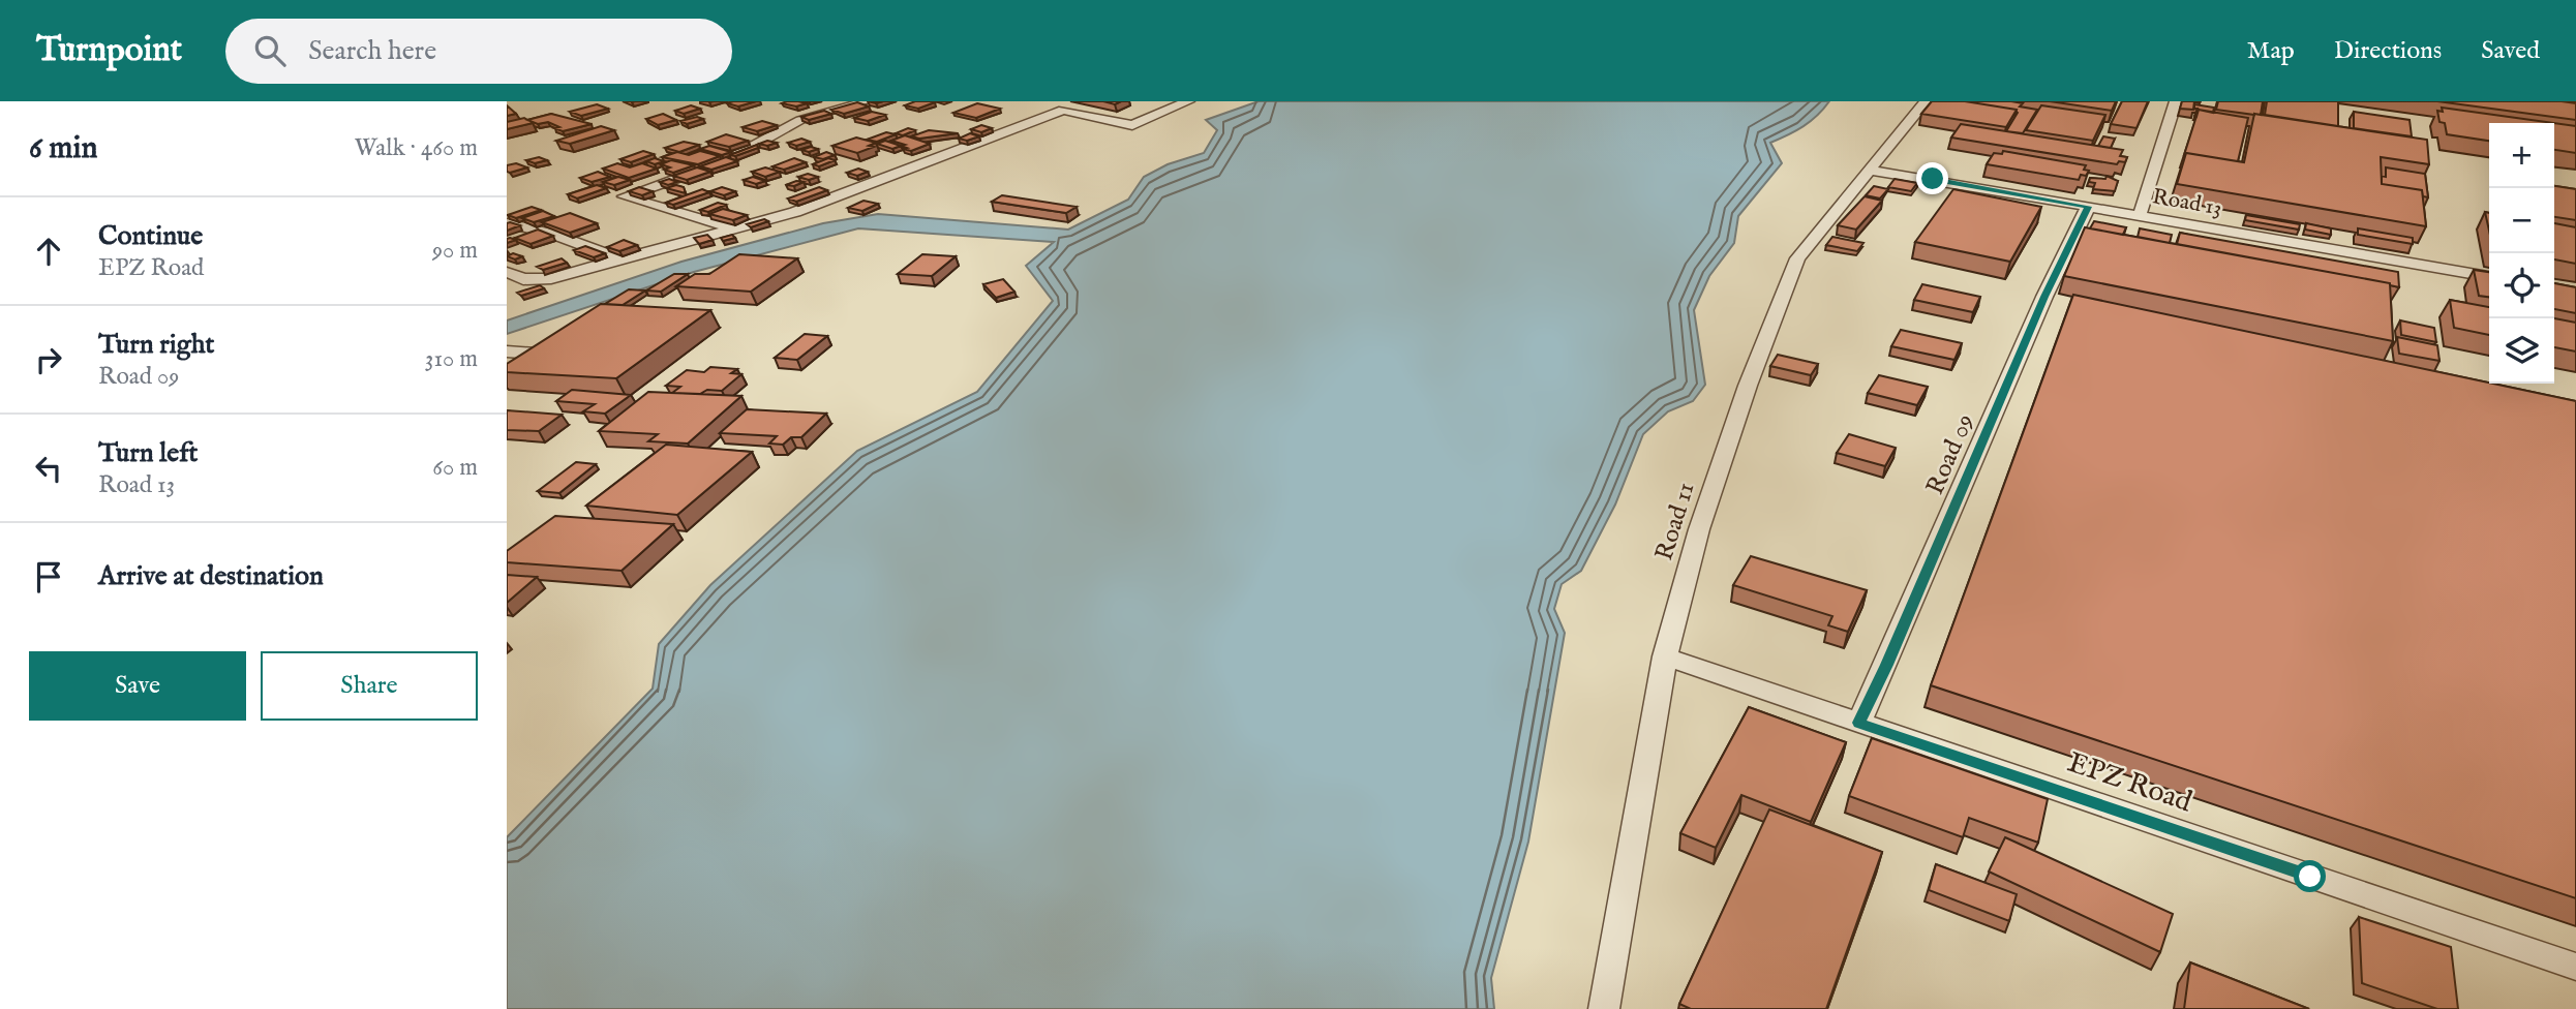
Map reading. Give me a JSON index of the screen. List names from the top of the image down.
{
  "streets": {
    "street": [
      "Road 13",
      "Road 09",
      "Road 11",
      "EPZ Road"
    ]
  },
  "crossings": [
    ["Road 13", "Road 09"],
    ["Road 13", "Road 11"],
    ["Road 09", "EPZ Road"],
    ["Road 11", "EPZ Road"]
  ],
  "page": {
    "header": "Turnpoint",
    "search": "Search here",
    "nav": ["Map", "Directions", "Saved"],
    "heading": ["6 min", "Walk · 460 m"],
    "map_buttons": ["+", "−"],
    "list": [
      ["Continue", "EPZ Road", "90 m"],
      ["Turn right", "Road 09", "310 m"],
      ["Turn left", "Road 13", "60 m"],
      "Arrive at destination"
    ],
    "buttons": ["Save", "Share"]
  }
}
